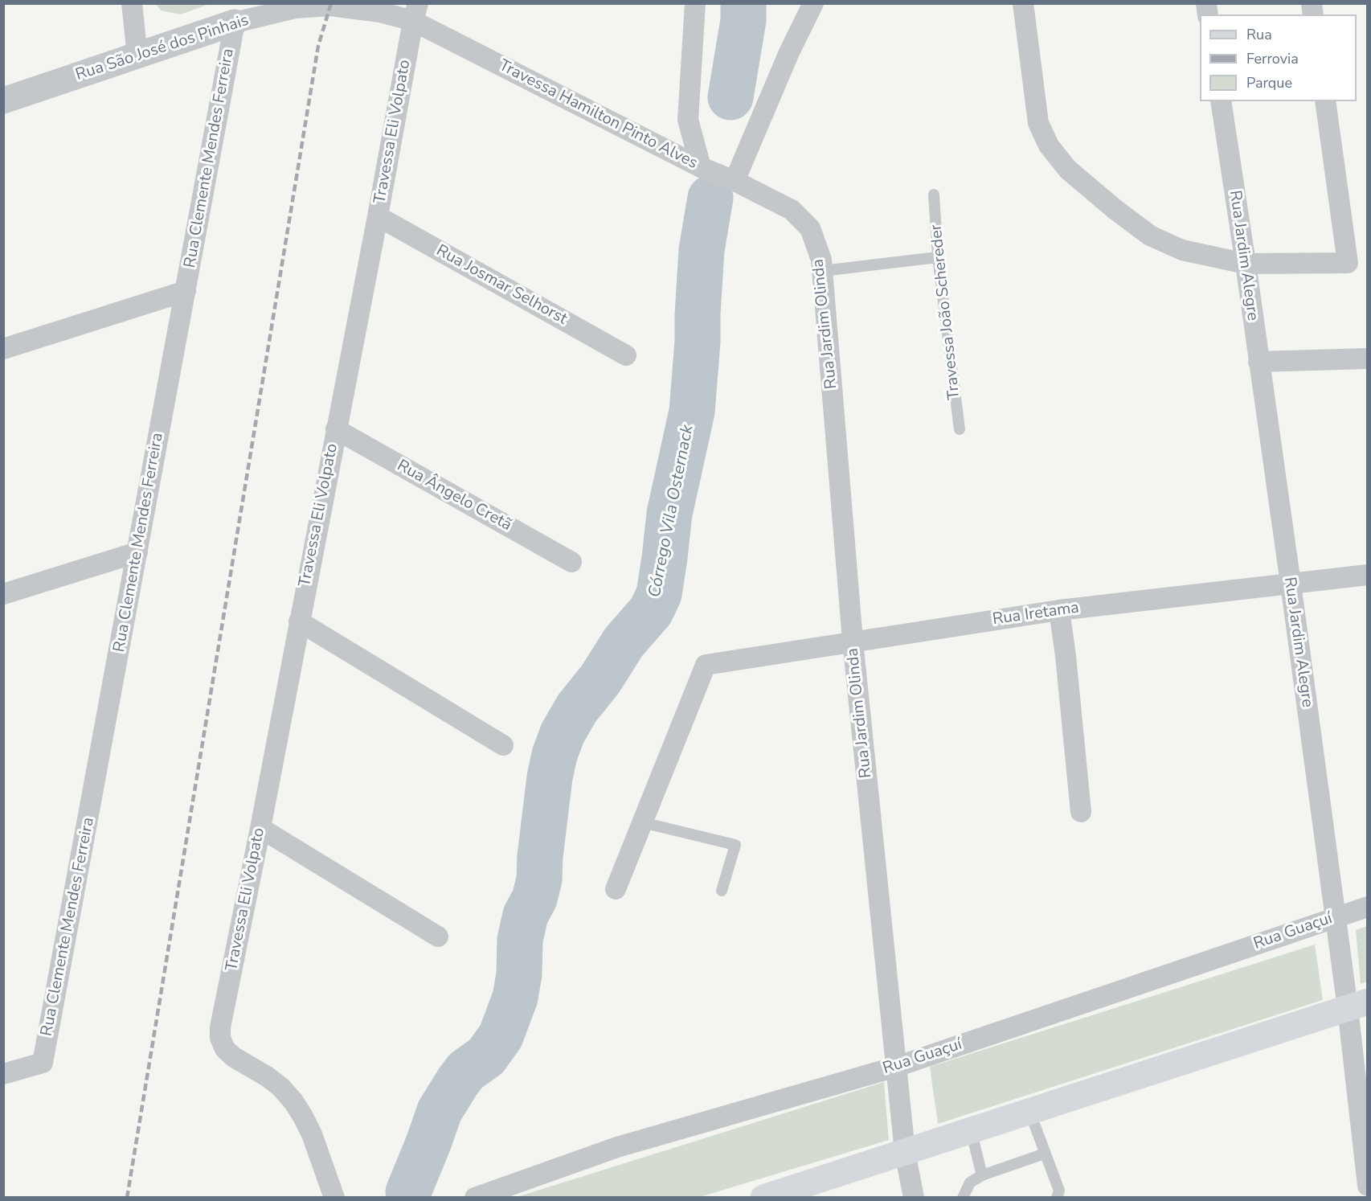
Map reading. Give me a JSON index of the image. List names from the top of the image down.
{
  "streets": {
    "street": [
      "Rua São José dos Pinhais",
      "Travessa Hamilton Pinto Alves",
      "Travessa Eli Volpato",
      "Rua Clemente Mendes Ferreira",
      "Rua Jardim Alegre",
      "Rua Josmar Selhorst",
      "Rua Jardim Olinda",
      "Rua Ângelo Cretã",
      "Rua Iretama",
      "Rua Guaçuí"
    ],
    "lane": ["Travessa João Schereder"]
  },
  "crossings": [
    ["Rua São José dos Pinhais", "Travessa Hamilton Pinto Alves"],
    ["Rua São José dos Pinhais", "Rua Clemente Mendes Ferreira"],
    ["Travessa Hamilton Pinto Alves", "Travessa Eli Volpato"],
    ["Travessa Hamilton Pinto Alves", "Rua Jardim Olinda"],
    ["Travessa Eli Volpato", "Rua Josmar Selhorst"],
    ["Travessa Eli Volpato", "Rua Ângelo Cretã"],
    ["Rua Jardim Alegre", "Rua Iretama"],
    ["Rua Jardim Alegre", "Rua Guaçuí"],
    ["Rua Jardim Olinda", "Rua Iretama"],
    ["Rua Jardim Olinda", "Rua Guaçuí"]
  ],
  "water": ["Córrego Vila Osternack"],
  "legend": ["Rua", "Ferrovia", "Parque"]
}
